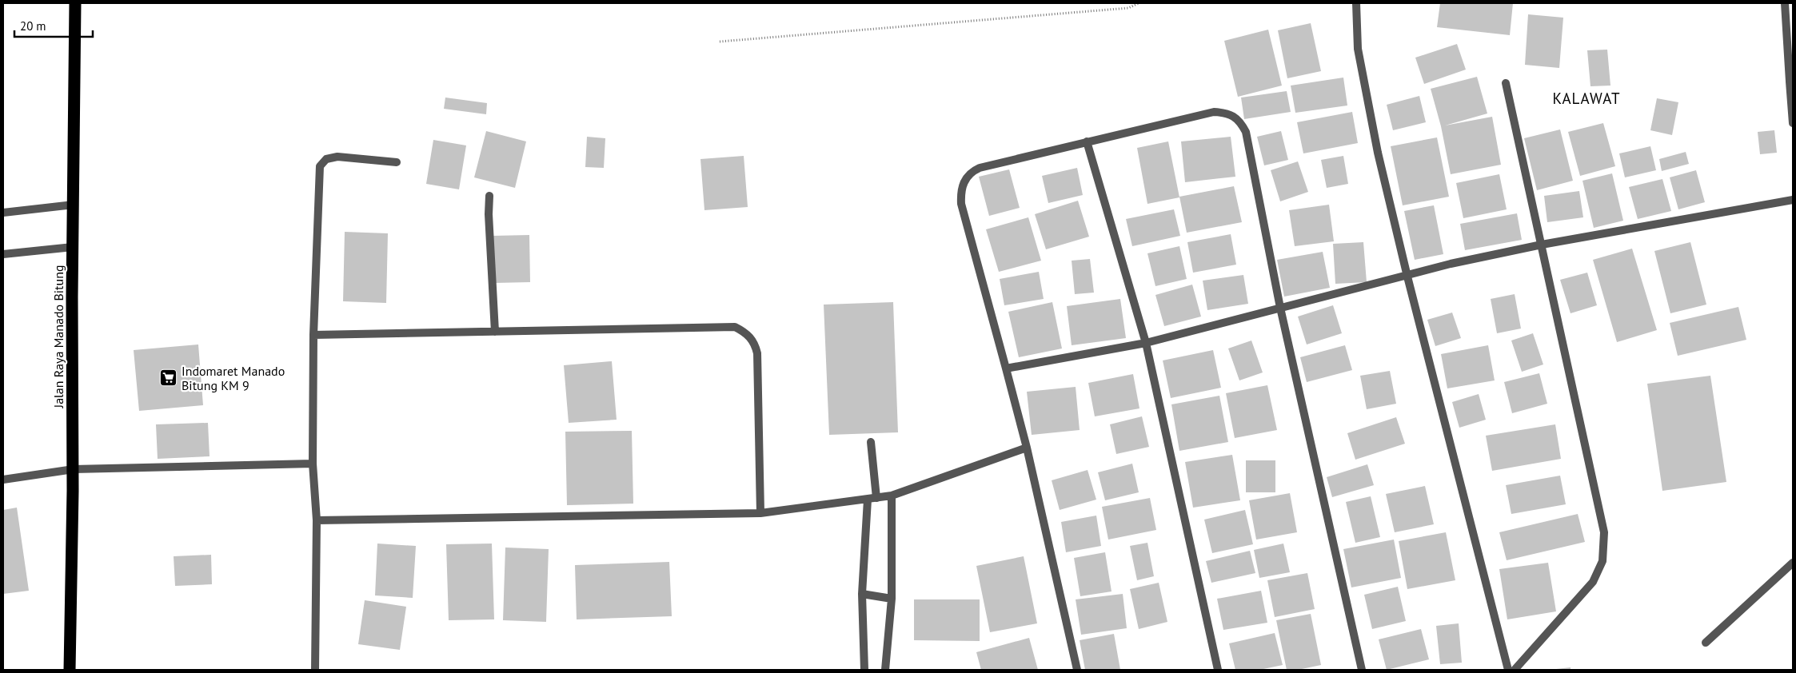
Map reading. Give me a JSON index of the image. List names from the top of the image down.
{
  "streets": {
    "highway": ["Jalan Raya Manado Bitung"]
  },
  "districts": ["KALAWAT"],
  "places": {
    "supermarket": ["Indomaret Manado Bitung KM 9"]
  },
  "scale_bar": "20 m"
}
